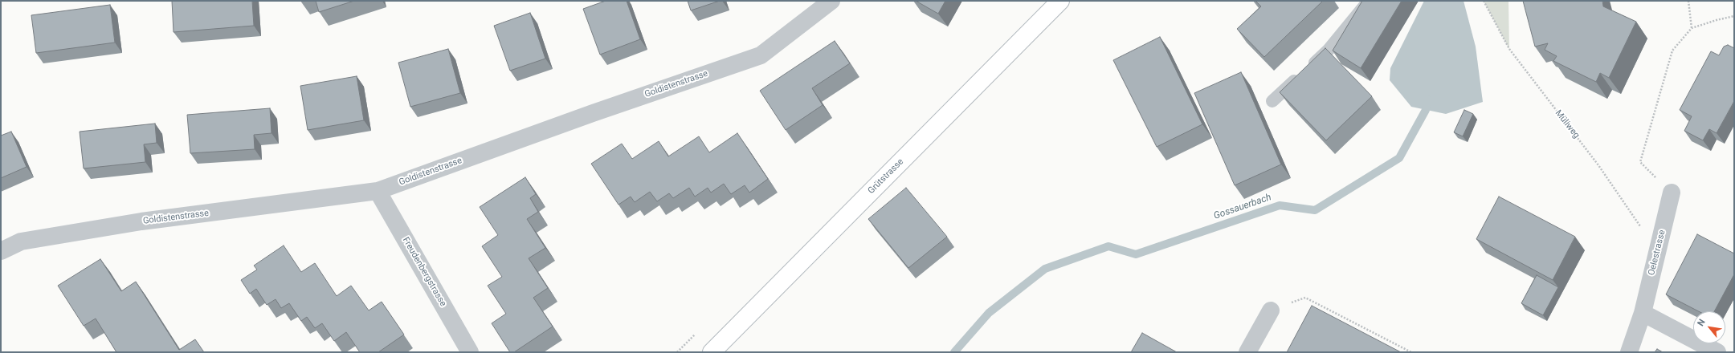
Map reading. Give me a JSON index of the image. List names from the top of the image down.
{
  "streets": {
    "main road": ["Grütstrasse"],
    "street": ["Goldistenstrasse", "Oelestrasse", "Freudenbergstrasse"],
    "path": ["Müliweg"]
  },
  "crossings": [
    ["Goldistenstrasse", "Freudenbergstrasse"],
    ["Müliweg", "Oelestrasse"]
  ],
  "water": ["Gossauerbach"],
  "north": "top left"
}
